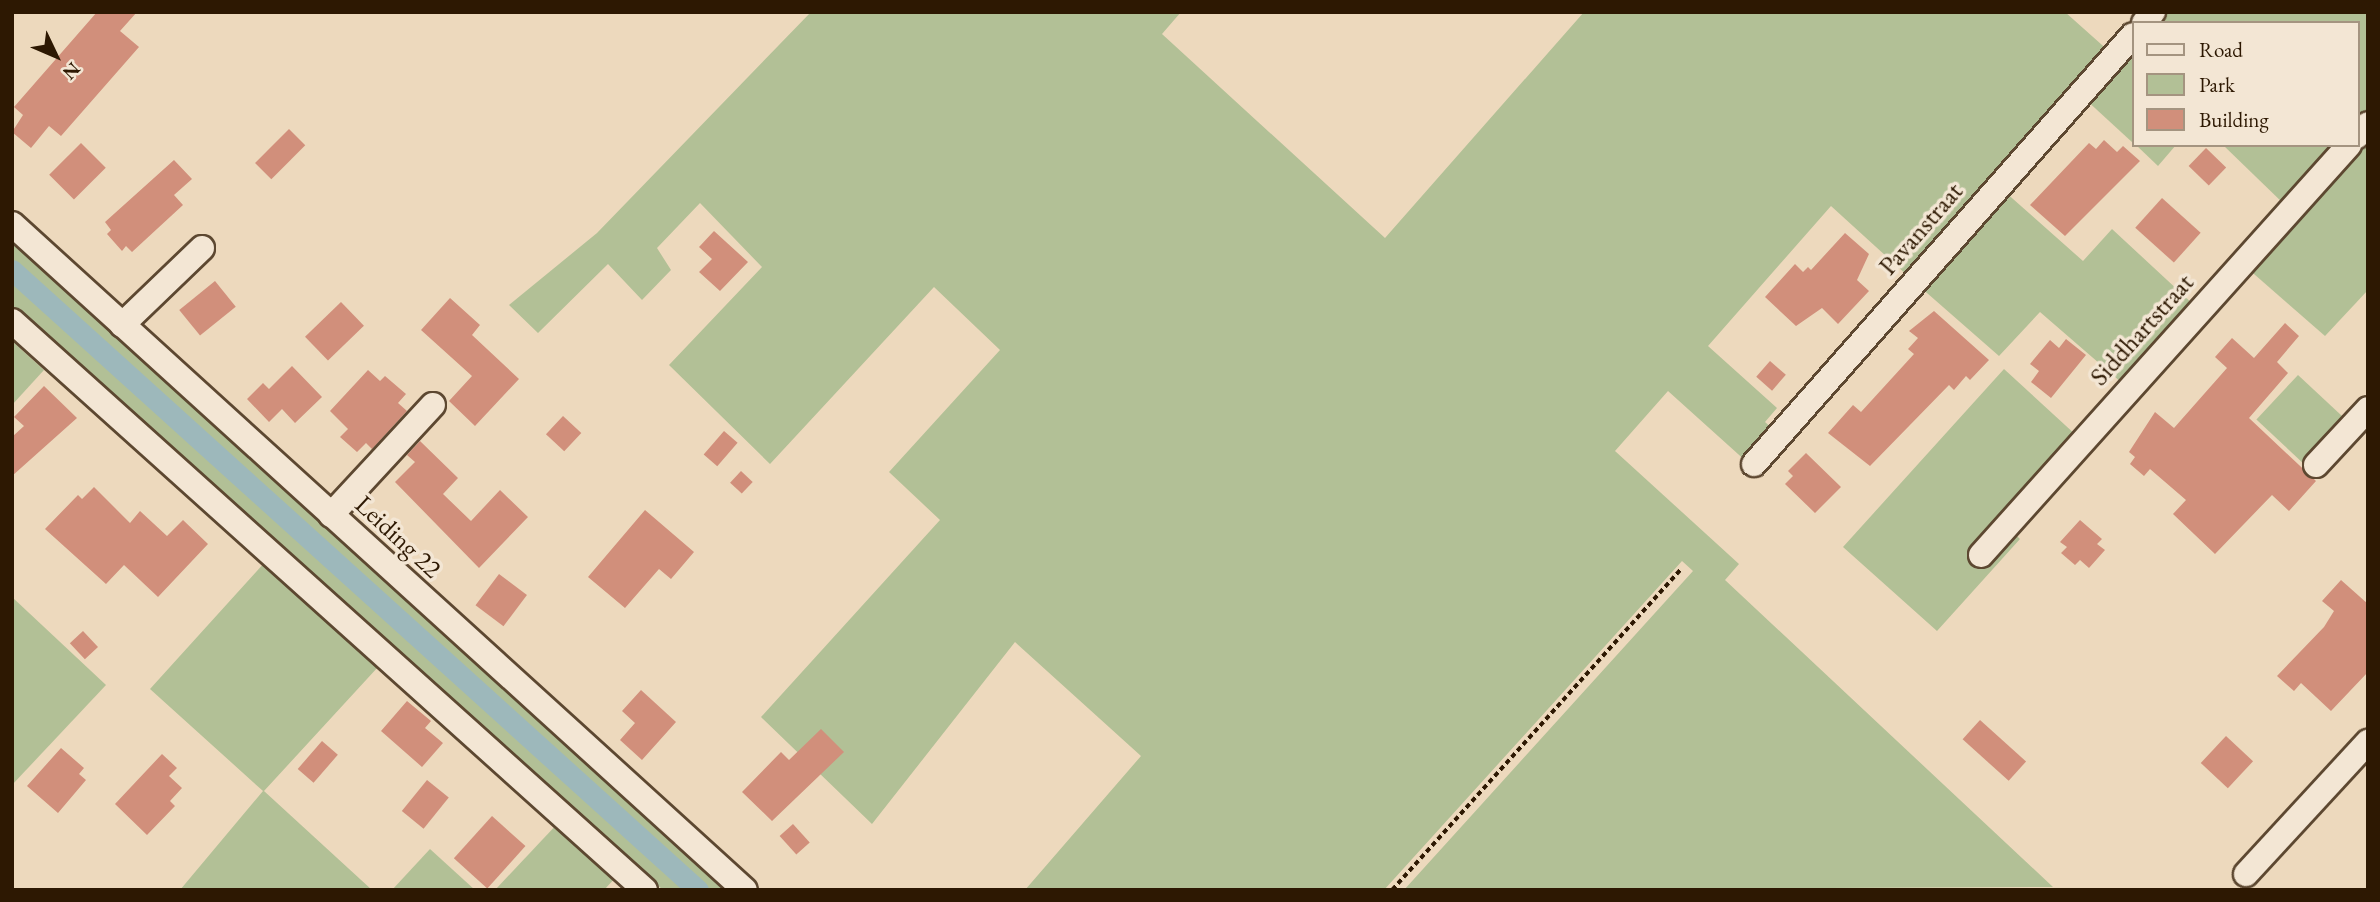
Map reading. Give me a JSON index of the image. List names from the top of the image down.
{
  "streets": {
    "street": ["Pavanstraat", "Siddhartstraat", "Leiding 22"]
  },
  "legend": ["Road", "Park", "Building"],
  "north": "bottom right"
}
